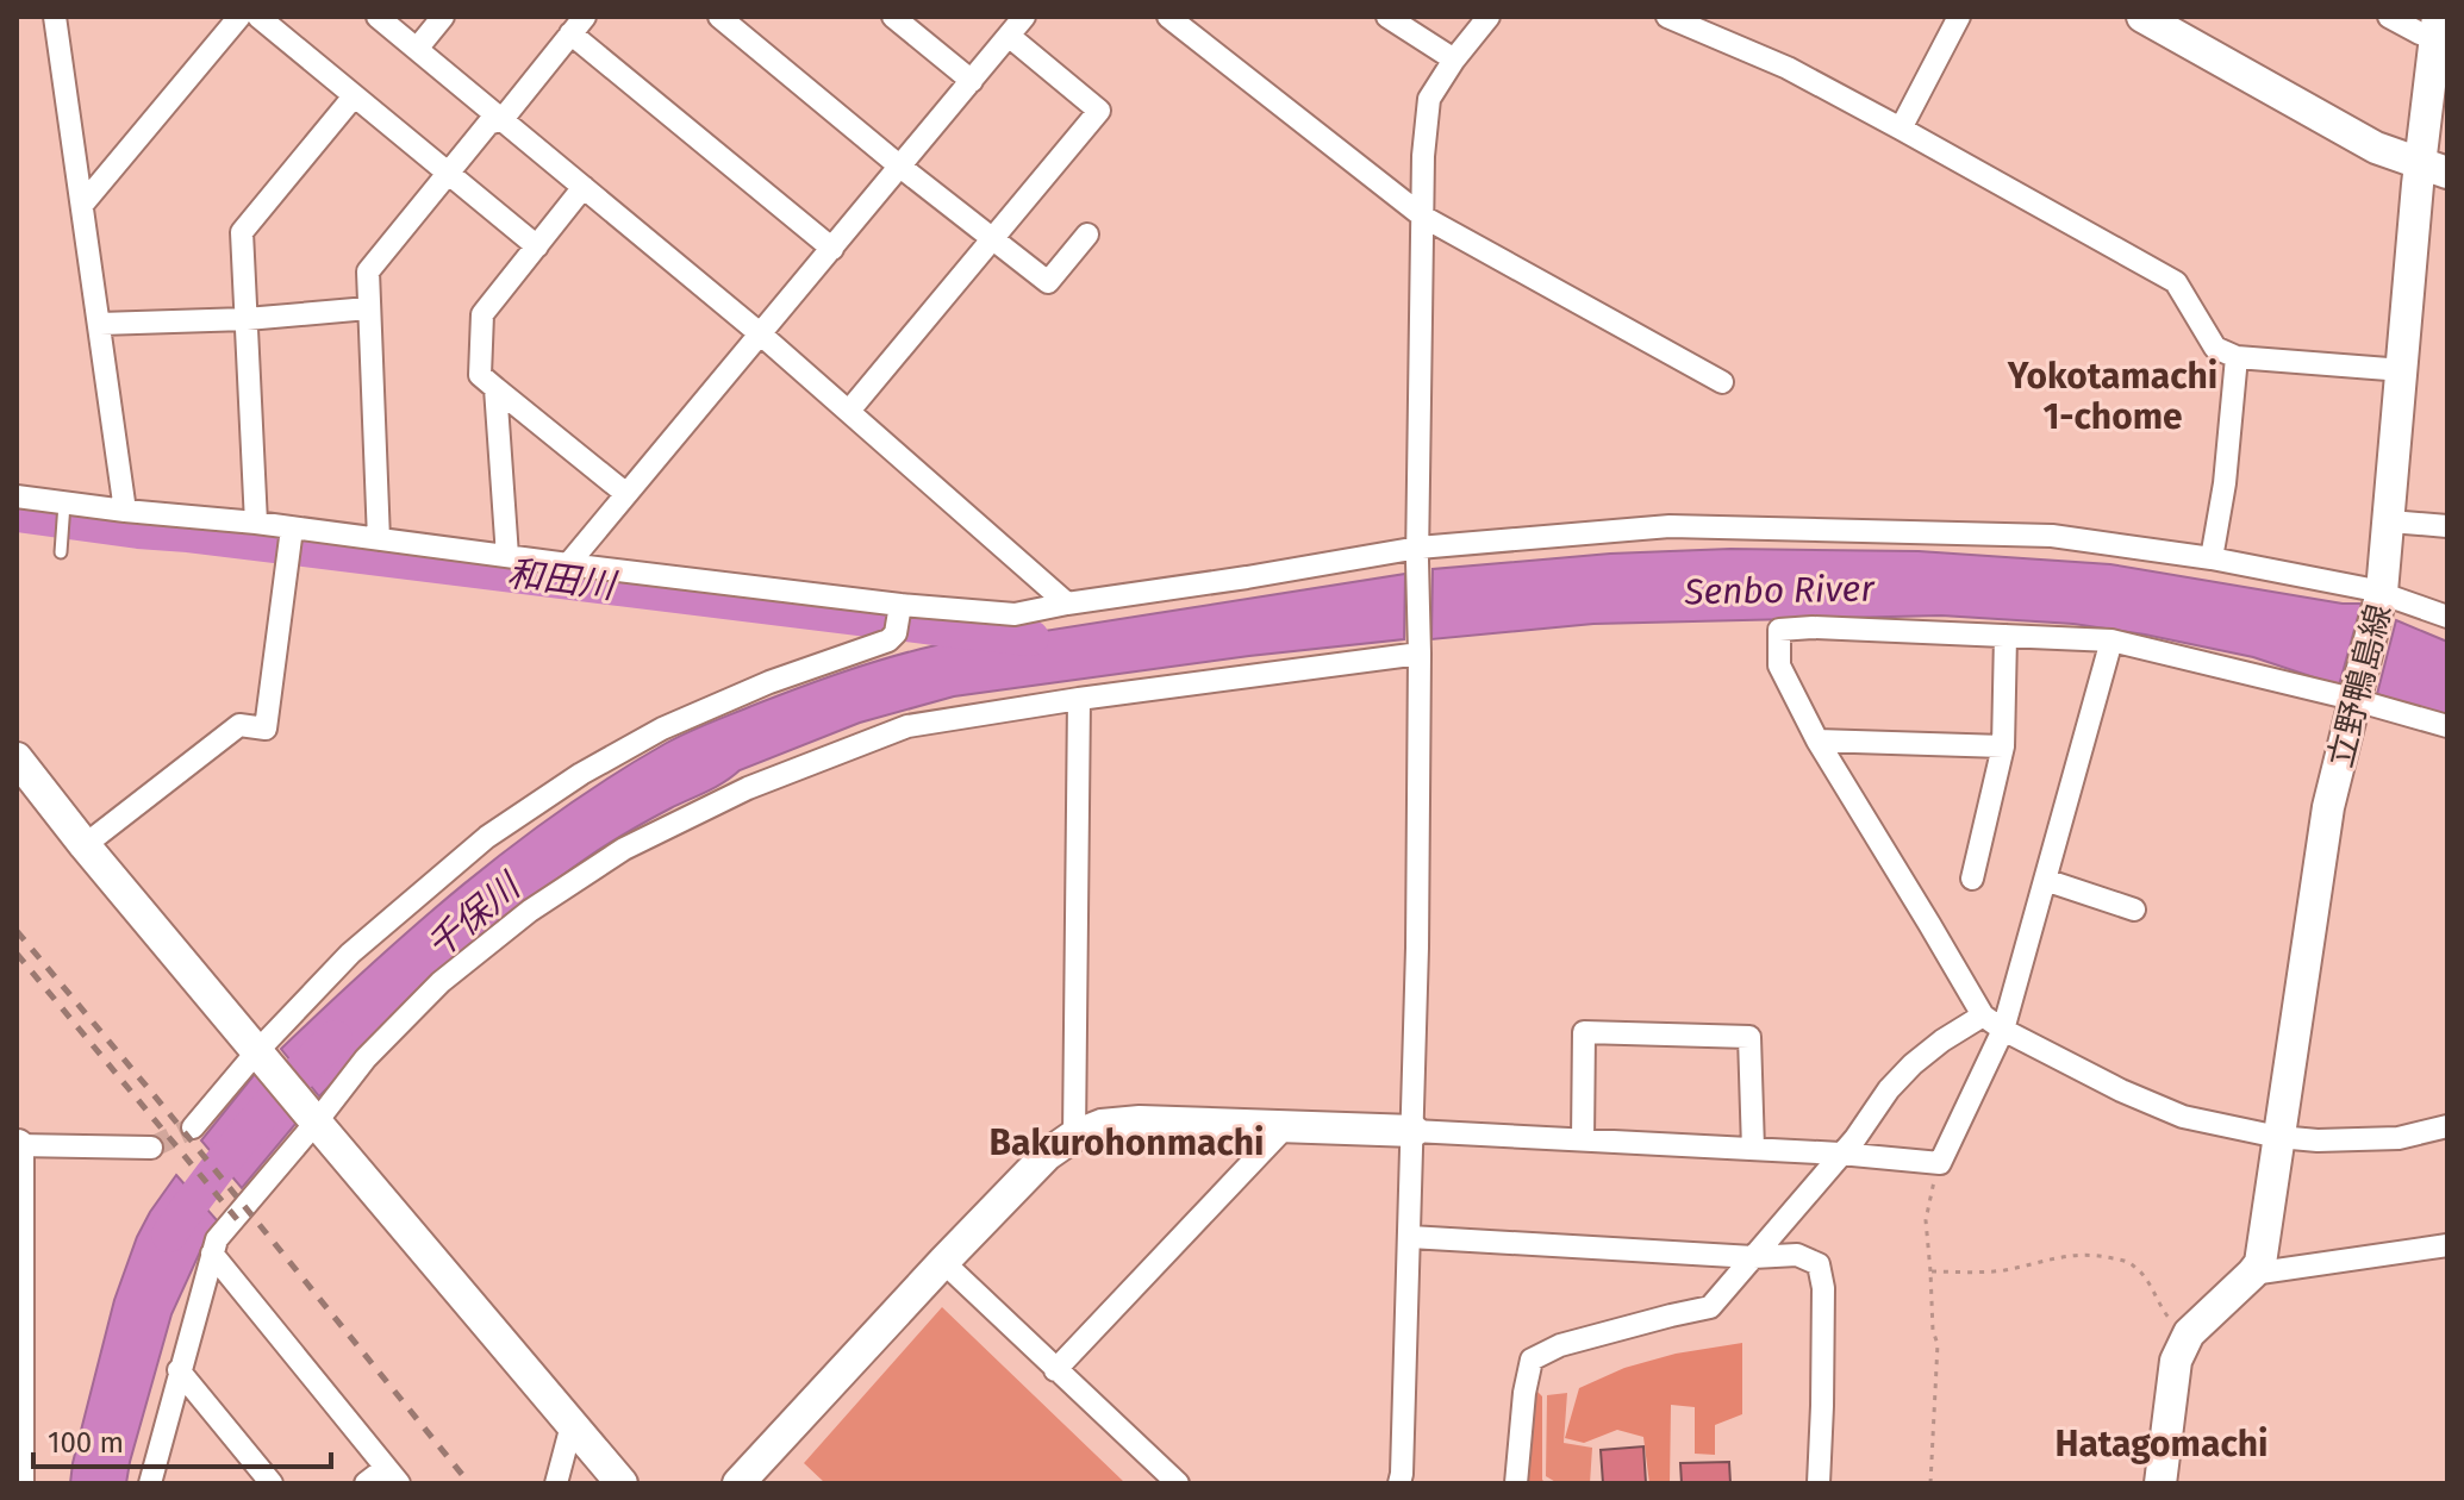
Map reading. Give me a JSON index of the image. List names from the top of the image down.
{
  "streets": {
    "street": ["立野鴨島線"]
  },
  "districts": ["Yokotamachi 1-chome", "Bakurohonmachi", "Hatagomachi"],
  "water": ["和田川", "Senbo River", "千保川"],
  "scale_bar": "100 m"
}
